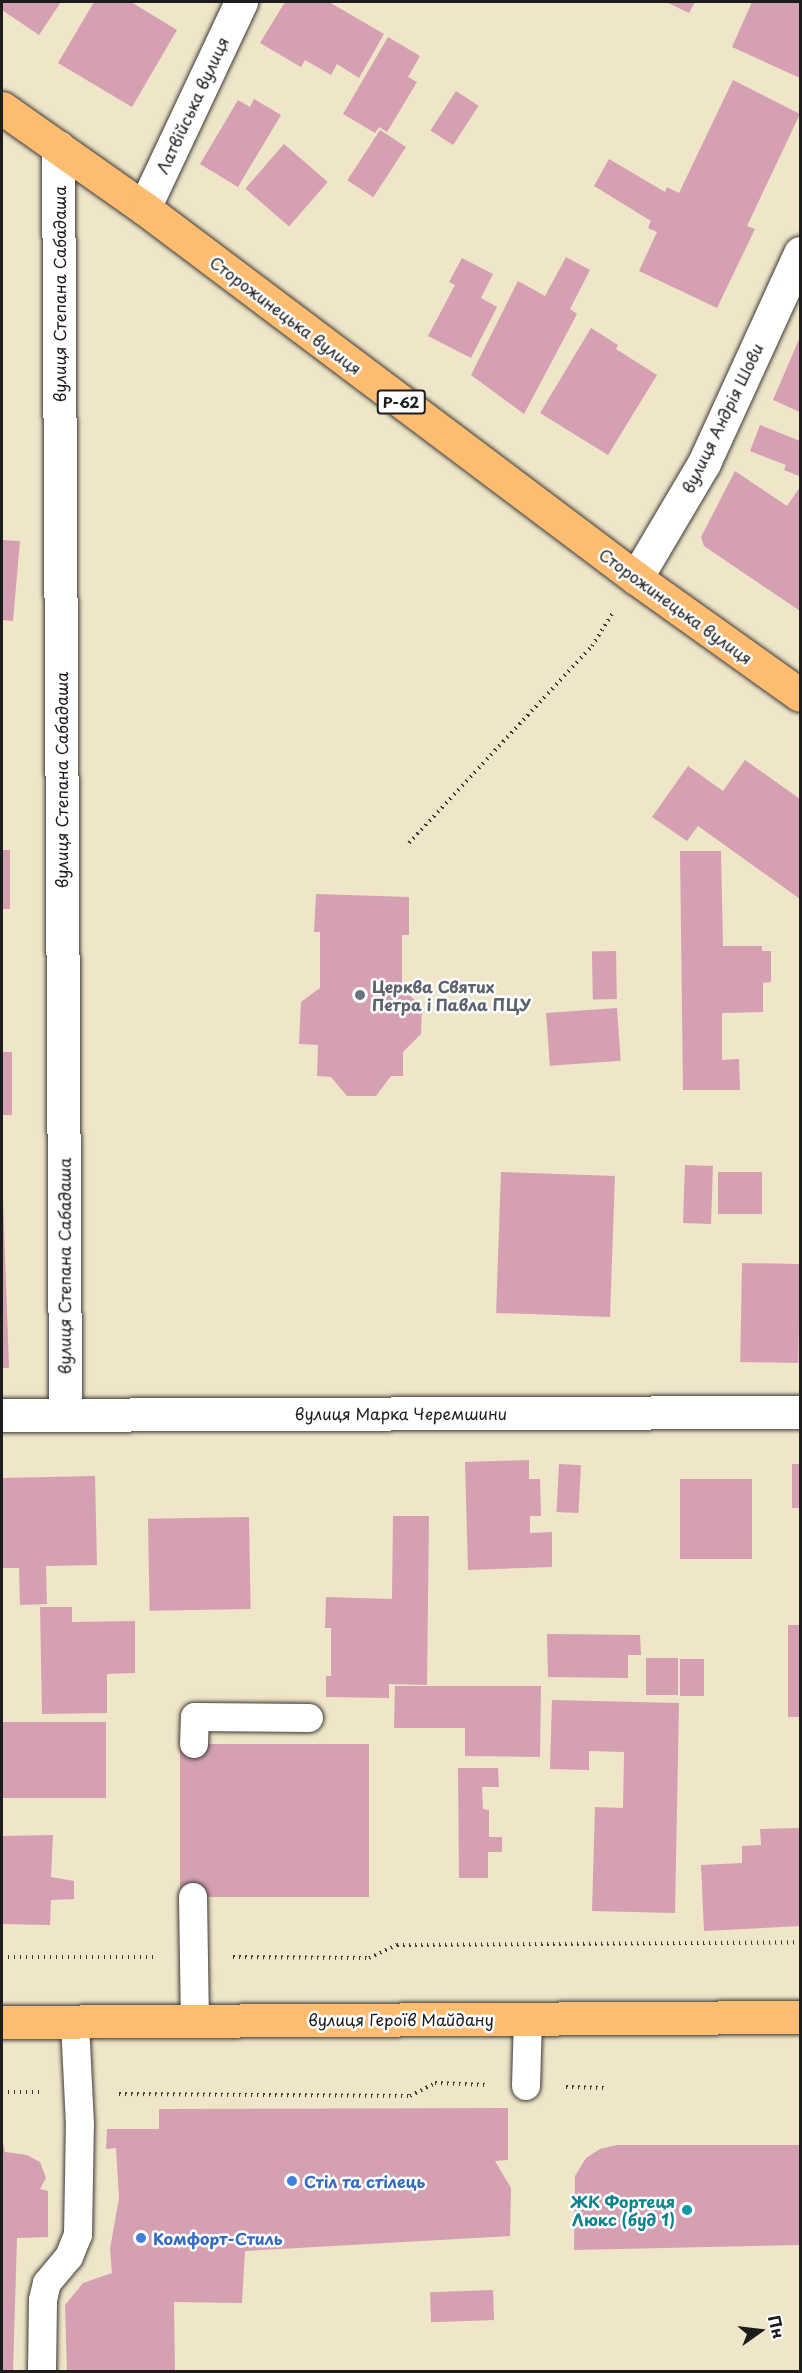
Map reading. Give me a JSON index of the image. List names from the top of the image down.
{
  "streets": {
    "main road": ["Сторожинецька вулиця", "Р-62", "вулиця Героїв Майдану"],
    "street": [
      "Латвійська вулиця",
      "вулиця Степана Сабадаша",
      "вулиця Андрія Шови",
      "вулиця Марка Черемшини"
    ]
  },
  "crossings": [
    ["Латвійська вулиця", "Сторожинецька вулиця"],
    ["вулиця Степана Сабадаша", "Сторожинецька вулиця"],
    ["вулиця Степана Сабадаша", "вулиця Марка Черемшини"],
    ["Сторожинецька вулиця", "вулиця Андрія Шови"]
  ],
  "places": [
    "Церква Святих Петра і Павла ПЦУ",
    "Стіл та стілець",
    "ЖК Фортеця Люкс (буд 1)",
    "Комфорт-Стиль"
  ],
  "north": "right"
}
